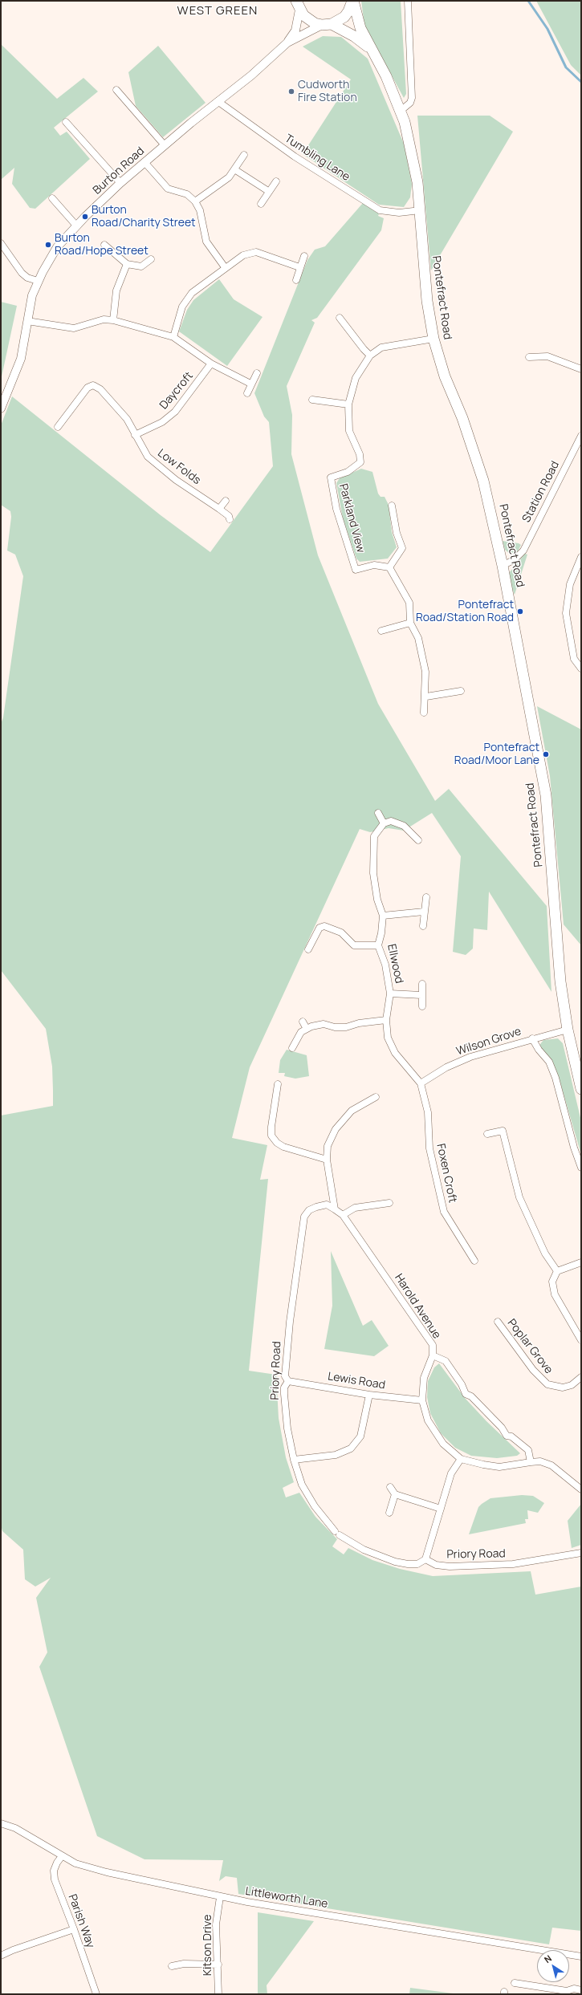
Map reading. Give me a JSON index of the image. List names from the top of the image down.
{
  "streets": {
    "highway": ["Pontefract Road"],
    "street": [
      "Tumbling Lane",
      "Burton Road",
      "Daycroft",
      "Low Folds",
      "Station Road",
      "Parkland View",
      "Ellwood",
      "Wilson Grove",
      "Foxen Croft",
      "Harold Avenue",
      "Poplar Grove",
      "Priory Road",
      "Lewis Road",
      "Littleworth Lane",
      "Parish Way",
      "Kitson Drive"
    ]
  },
  "crossings": [
    ["Tumbling Lane", "Burton Road"],
    ["Burton Road", "Pontefract Road"],
    ["Pontefract Road", "Station Road"],
    ["Pontefract Road", "Wilson Grove"],
    ["Daycroft", "Low Folds"],
    ["Ellwood", "Wilson Grove"],
    ["Ellwood", "Foxen Croft"],
    ["Wilson Grove", "Foxen Croft"],
    ["Harold Avenue", "Priory Road"],
    ["Priory Road", "Lewis Road"],
    ["Littleworth Lane", "Parish Way"],
    ["Littleworth Lane", "Kitson Drive"]
  ],
  "districts": ["WEST GREEN"],
  "places": [
    "Cudworth Fire Station",
    "Burton Road/Charity Street",
    "Burton Road/Hope Street",
    "Pontefract Road/Station Road",
    "Pontefract Road/Moor Lane"
  ],
  "north": "top left"
}
